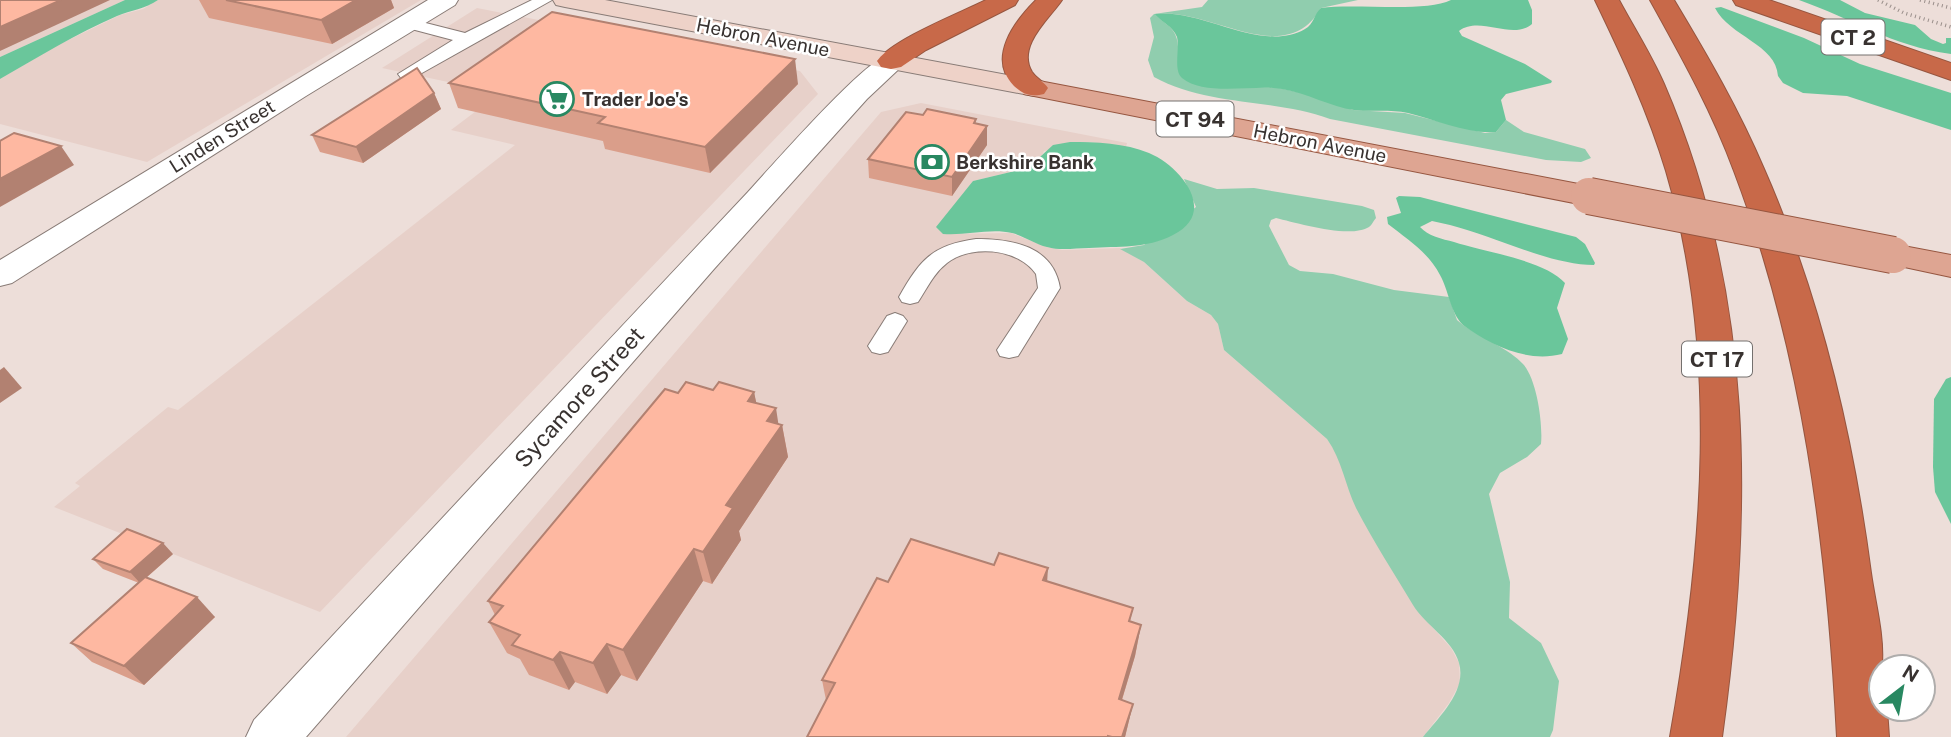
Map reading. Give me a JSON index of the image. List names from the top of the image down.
{
  "streets": {
    "highway": ["CT 2", "CT 17"],
    "main road": ["Hebron Avenue", "CT 94"],
    "street": ["Linden Street", "Sycamore Street"]
  },
  "crossings": [
    ["Hebron Avenue", "Sycamore Street"]
  ],
  "places": {
    "supermarket": ["Trader Joe's"],
    "bank": ["Berkshire Bank"]
  },
  "north": "top right"
}
